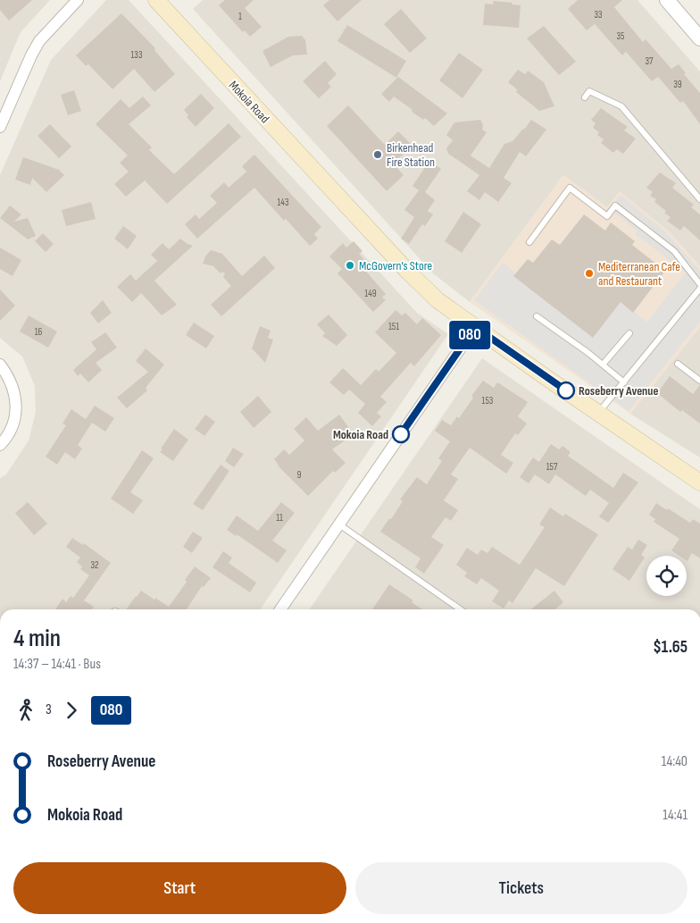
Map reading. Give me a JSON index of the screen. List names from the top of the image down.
{
  "streets": {
    "main road": ["Mokoia Road"]
  },
  "places": [
    "Birkenhead Fire Station",
    "McGovern’s Store",
    "Mediterranean Cafe and Restaurant",
    "Roseberry Avenue",
    "Mokoia Road"
  ],
  "lines": ["bus line 080"],
  "house_numbers": [
    "33",
    "1",
    "35",
    "133",
    "37",
    "39",
    "143",
    "149",
    "151",
    "16",
    "153",
    "157",
    "9",
    "11",
    "32"
  ],
  "page": {
    "on_map": "080",
    "heading": ["4 min", "14:37 – 14:41 · Bus", "$1.65"],
    "legs": ["3", "080"],
    "list": [
      {
        "name": "Roseberry Avenue",
        "value": "14:40"
      },
      {
        "name": "Mokoia Road",
        "value": "14:41"
      }
    ],
    "buttons": ["Start", "Tickets"]
  }
}
